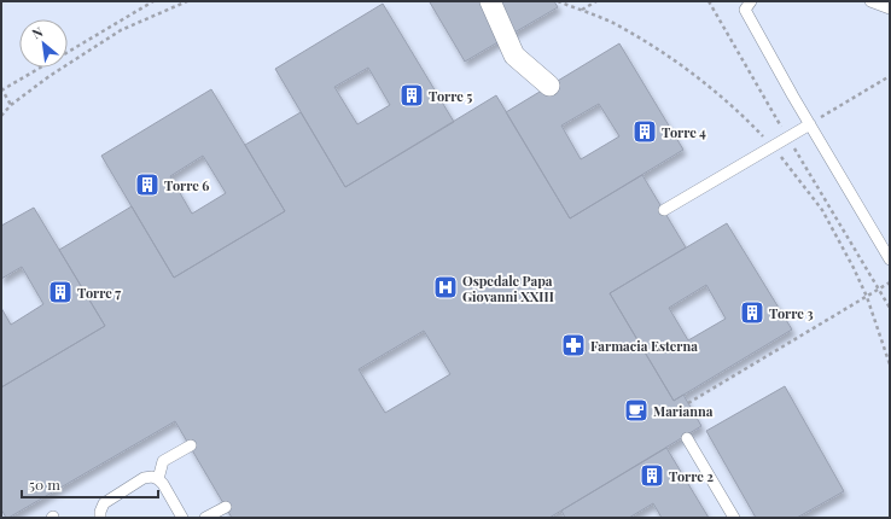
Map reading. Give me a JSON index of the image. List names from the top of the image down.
{
  "places": {
    "building": [
      "Torre 5",
      "Torre 4",
      "Torre 6",
      "Torre 7",
      "Torre 3",
      "Torre 2"
    ],
    "hospital": ["Ospedale Papa Giovanni XXIII"],
    "pharmacy": ["Farmacia Esterna"],
    "cafe": ["Marianna"]
  },
  "scale_bar": "50 m",
  "north": "top left"
}
